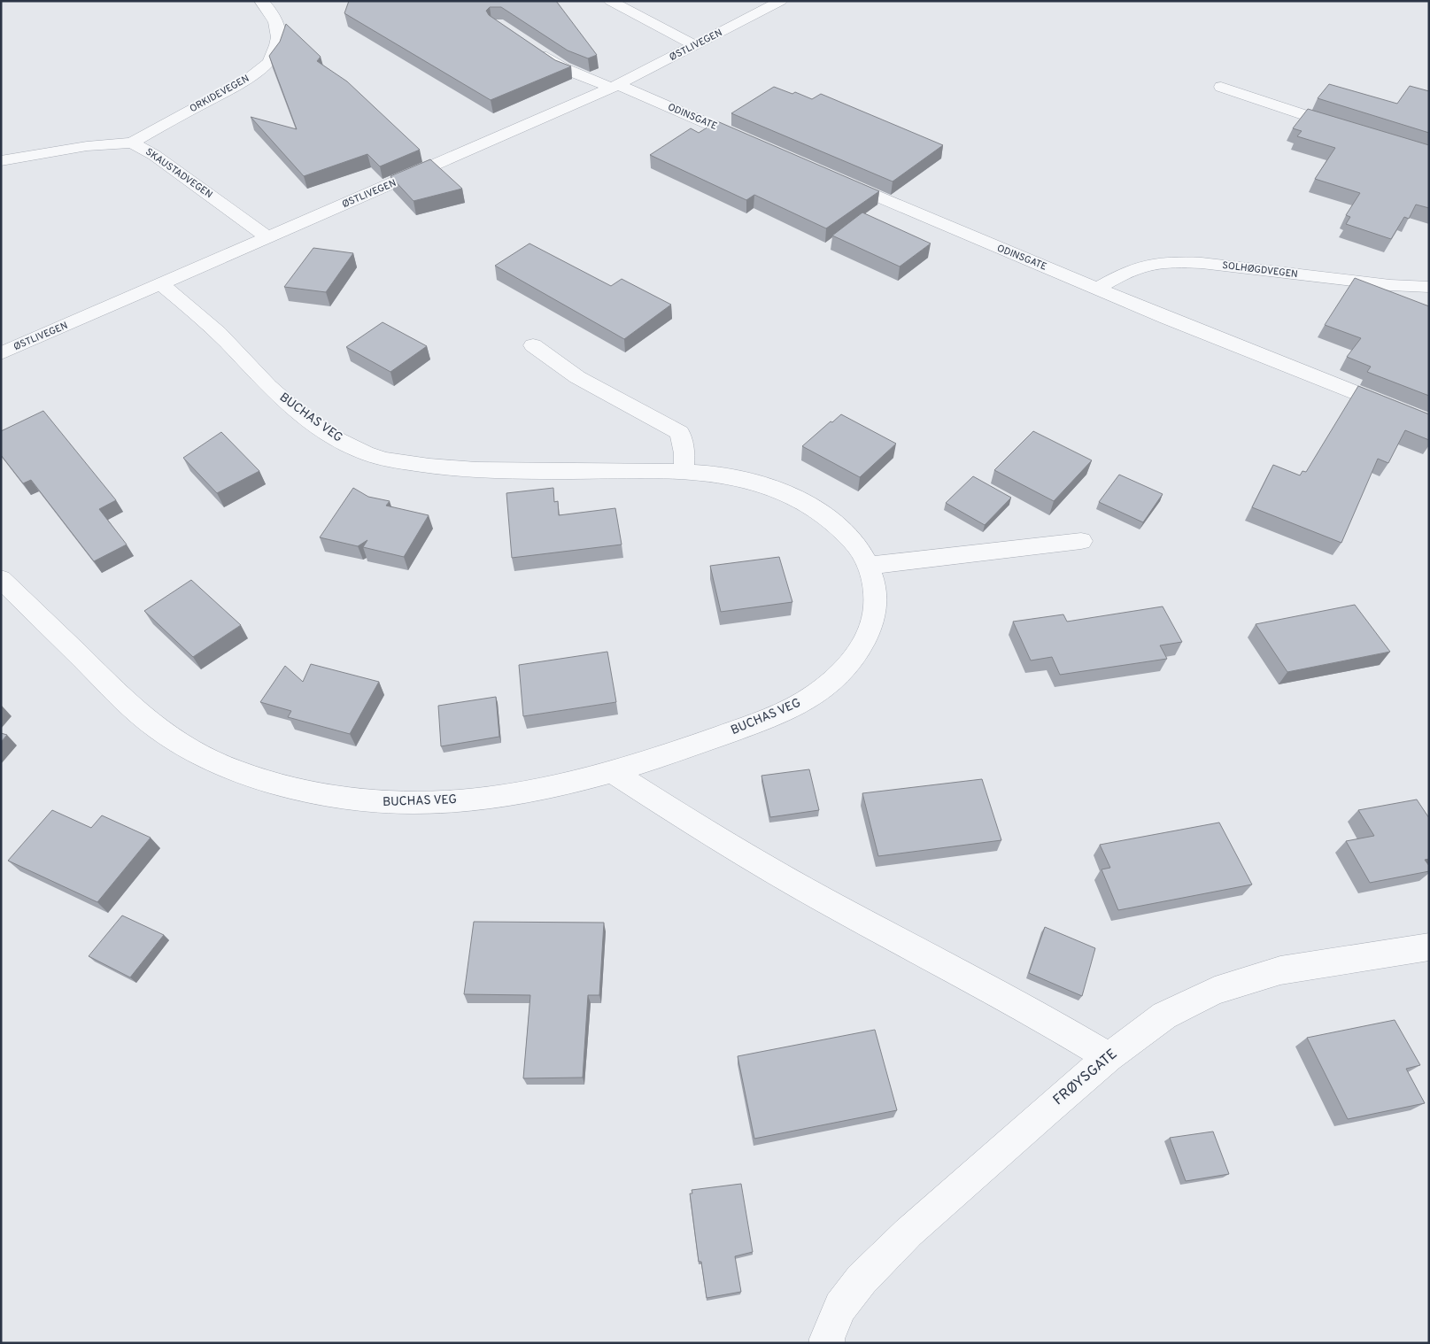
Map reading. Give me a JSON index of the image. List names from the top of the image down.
{
  "streets": {
    "street": [
      "ØSTLIVEGEN",
      "ORKIDEVEGEN",
      "ODINSGATE",
      "SKAUSTADVEGEN",
      "SOLHØGDVEGEN",
      "BUCHAS VEG",
      "FRØYSGATE"
    ]
  },
  "crossings": [
    ["ØSTLIVEGEN", "ODINSGATE"],
    ["ØSTLIVEGEN", "SKAUSTADVEGEN"],
    ["ØSTLIVEGEN", "BUCHAS VEG"],
    ["ORKIDEVEGEN", "SKAUSTADVEGEN"],
    ["ODINSGATE", "SOLHØGDVEGEN"]
  ]
}
